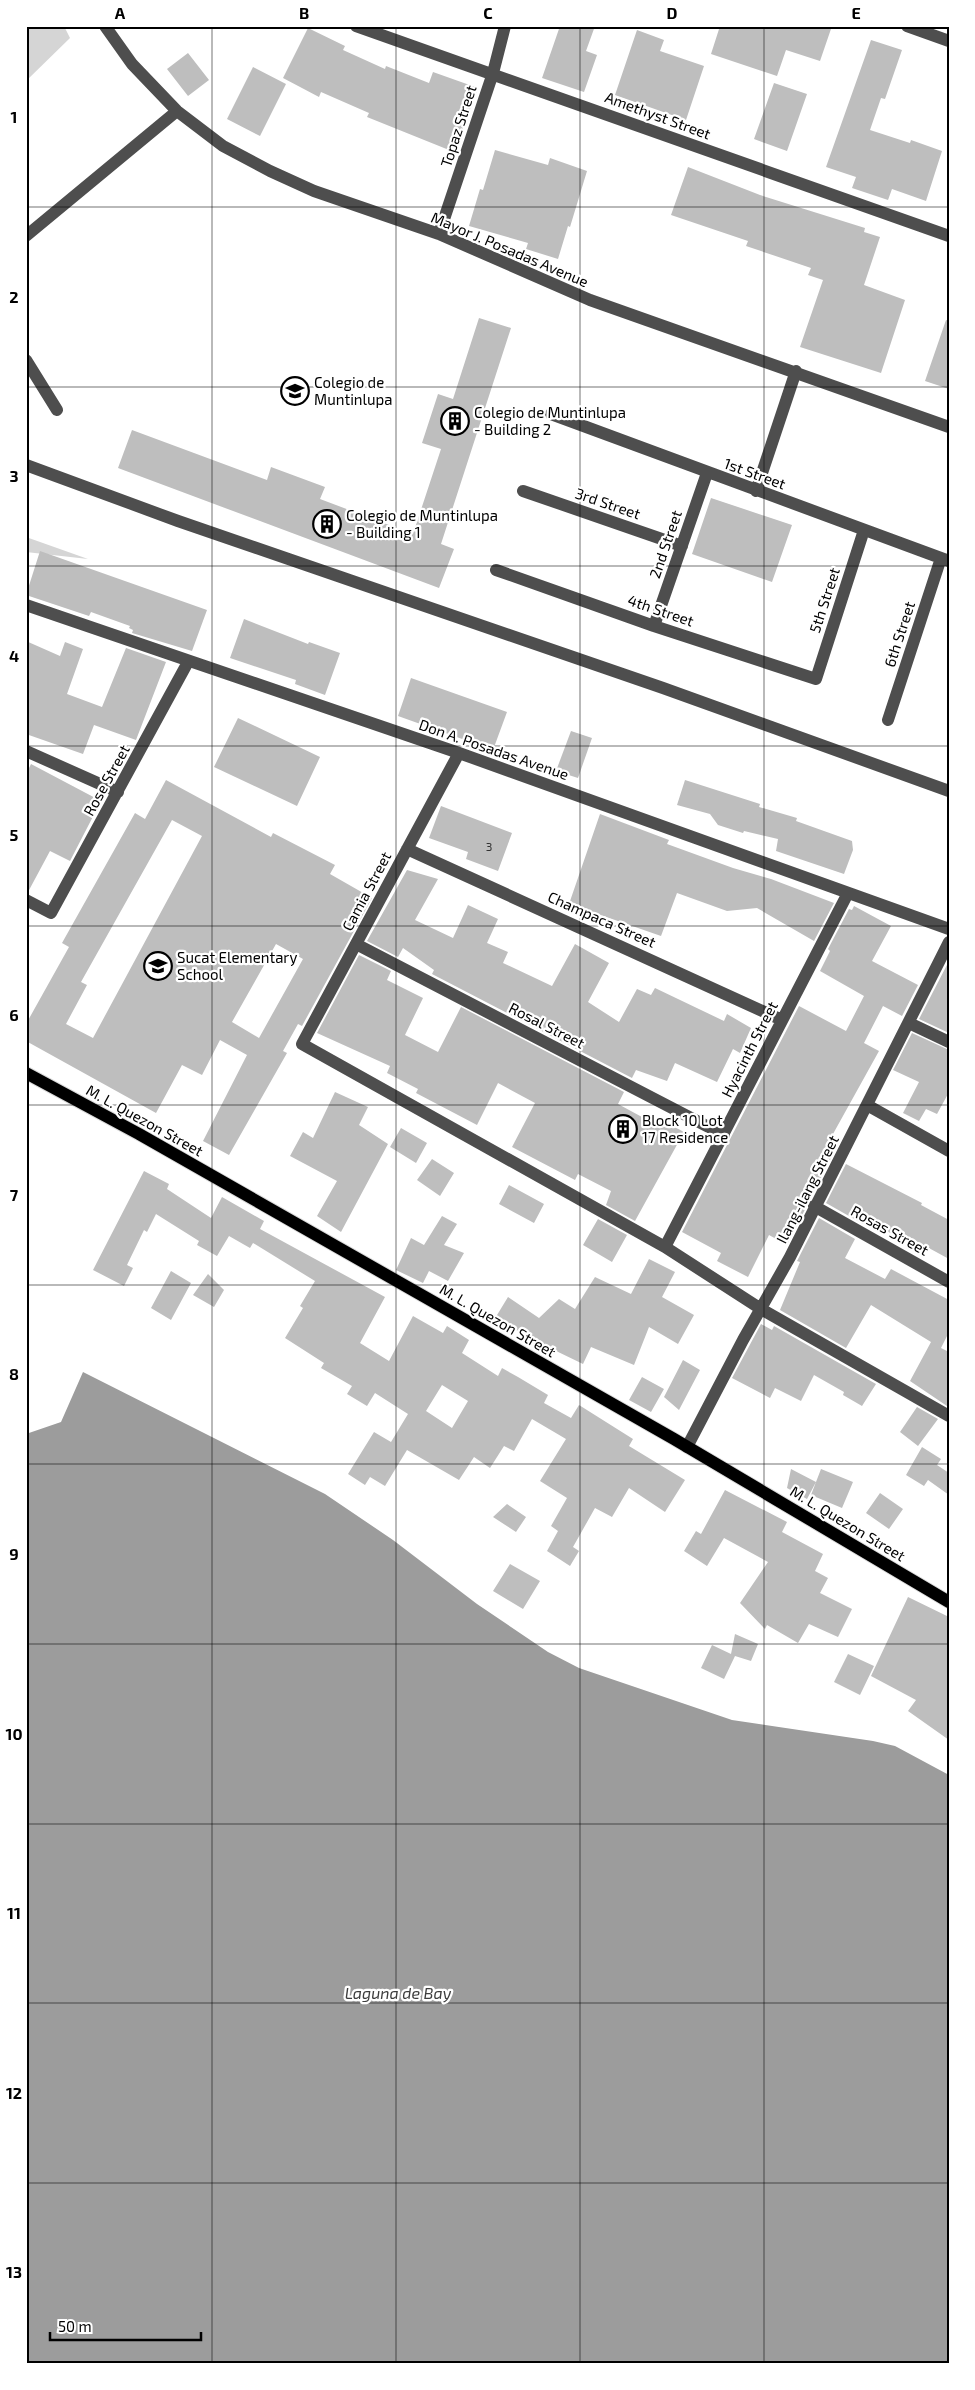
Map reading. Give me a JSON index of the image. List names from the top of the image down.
{
  "streets": {
    "main road": ["M. L. Quezon Street"],
    "street": [
      "Amethyst Street",
      "Topaz Street",
      "Mayor J. Posadas Avenue",
      "1st Street",
      "3rd Street",
      "2nd Street",
      "5th Street",
      "4th Street",
      "6th Street",
      "Don A. Posadas Avenue",
      "Rose Street",
      "Camia Street",
      "Champaca Street",
      "Rosal Street",
      "Hyacinth Street",
      "Ilang-ilang Street",
      "Rosas Street"
    ]
  },
  "crossings": [
    ["Amethyst Street", "Topaz Street"],
    ["Topaz Street", "Mayor J. Posadas Avenue"],
    ["1st Street", "2nd Street"],
    ["1st Street", "5th Street"],
    ["1st Street", "6th Street"],
    ["3rd Street", "2nd Street"],
    ["2nd Street", "4th Street"],
    ["5th Street", "4th Street"],
    ["Don A. Posadas Avenue", "Rose Street"],
    ["Don A. Posadas Avenue", "Camia Street"],
    ["Don A. Posadas Avenue", "Hyacinth Street"],
    ["Camia Street", "Champaca Street"],
    ["Camia Street", "Rosal Street"],
    ["Camia Street", "Hyacinth Street"],
    ["Champaca Street", "Hyacinth Street"],
    ["Rosal Street", "Hyacinth Street"],
    ["M. L. Quezon Street", "Ilang-ilang Street"],
    ["Ilang-ilang Street", "Rosas Street"]
  ],
  "water": ["Laguna de Bay"],
  "places": {
    "school or university": ["Colegio de Muntinlupa", "Sucat Elementary School"],
    "building": ["Colegio de Muntinlupa - Building 2", "Colegio de Muntinlupa - Building 1", "Block 10 Lot 17 Residence"]
  },
  "house_numbers": ["3"],
  "scale_bar": "50 m",
  "grid": {
    "columns": [
      "A",
      "B",
      "C",
      "D",
      "E"
    ],
    "rows": [
      "1",
      "2",
      "3",
      "4",
      "5",
      "6",
      "7",
      "8",
      "9",
      "10",
      "11",
      "12",
      "13"
    ]
  }
}
